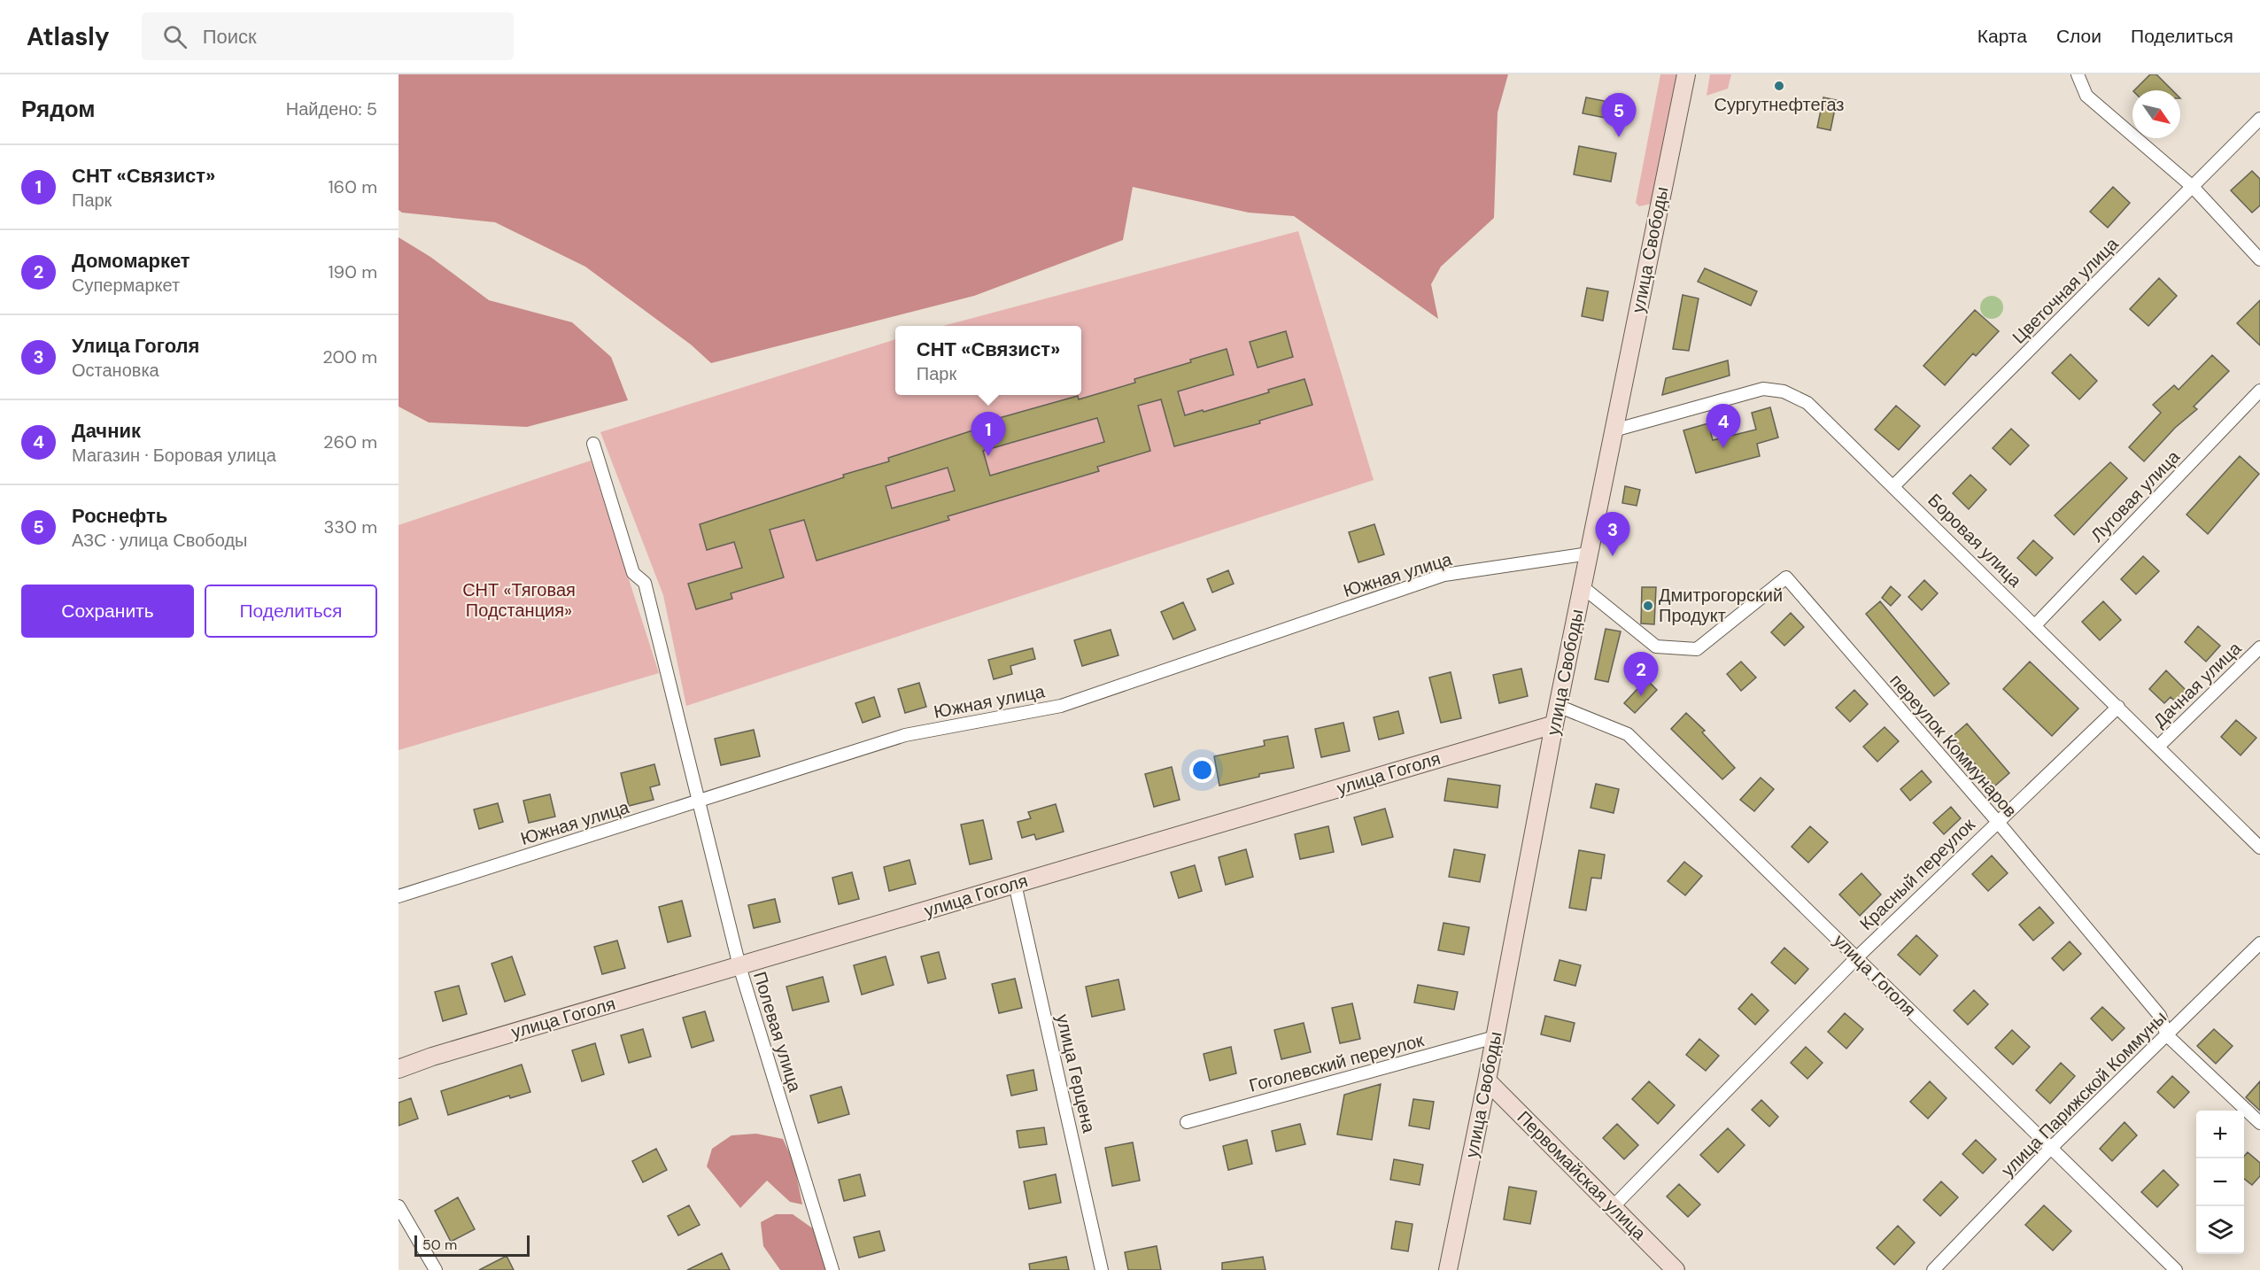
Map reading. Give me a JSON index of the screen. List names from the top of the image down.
{
  "streets": {
    "street": [
      "улица Свободы",
      "Цветочная улица",
      "Луговая улица",
      "Боровая улица",
      "Южная улица",
      "Дачная улица",
      "переулок Коммунаров",
      "улица Гоголя",
      "Красный переулок",
      "Полевая улица",
      "Гоголевский переулок",
      "улица Герцена",
      "улица Парижской Коммуны",
      "Первомайская улица"
    ]
  },
  "crossings": [
    ["улица Свободы", "Боровая улица"],
    ["улица Свободы", "Южная улица"],
    ["улица Свободы", "переулок Коммунаров"],
    ["улица Свободы", "улица Гоголя"],
    ["улица Свободы", "Гоголевский переулок"],
    ["улица Свободы", "Первомайская улица"],
    ["Цветочная улица", "Боровая улица"],
    ["Луговая улица", "Боровая улица"],
    ["Боровая улица", "Дачная улица"],
    ["Боровая улица", "Красный переулок"],
    ["Южная улица", "Полевая улица"],
    ["переулок Коммунаров", "Красный переулок"],
    ["переулок Коммунаров", "улица Парижской Коммуны"],
    ["улица Гоголя", "Красный переулок"],
    ["улица Гоголя", "Полевая улица"],
    ["улица Гоголя", "улица Герцена"],
    ["улица Гоголя", "улица Парижской Коммуны"],
    ["Красный переулок", "Первомайская улица"]
  ],
  "parks": ["СНТ «Тяговая Подстанция»"],
  "places": ["Сургутнефтегаз", "Дмитрогорский Продукт"],
  "scale_bar": "50 m",
  "north": "bottom right",
  "page": {
    "header": "Atlasly",
    "search": "Поиск",
    "nav": ["Карта", "Слои", "Поделиться"],
    "heading": ["Рядом", "Найдено: 5"],
    "pins": [
      "5",
      "4",
      "1",
      "3",
      "2"
    ],
    "list": [
      {
        "mark": "1",
        "name": "СНТ «Связист»",
        "note": "Парк",
        "value": "160 m"
      },
      {
        "mark": "2",
        "name": "Домомаркет",
        "note": "Супермаркет",
        "value": "190 m"
      },
      {
        "mark": "3",
        "name": "Улица Гоголя",
        "note": "Остановка",
        "value": "200 m"
      },
      {
        "mark": "4",
        "name": "Дачник",
        "note": "Магазин · Боровая улица",
        "value": "260 m"
      },
      {
        "mark": "5",
        "name": "Роснефть",
        "note": "АЗС · улица Свободы",
        "value": "330 m"
      }
    ],
    "popup": ["СНТ «Связист»", "Парк"],
    "buttons": ["Сохранить", "Поделиться"],
    "map_buttons": ["+", "−"],
    "scale": "50 m"
  }
}
